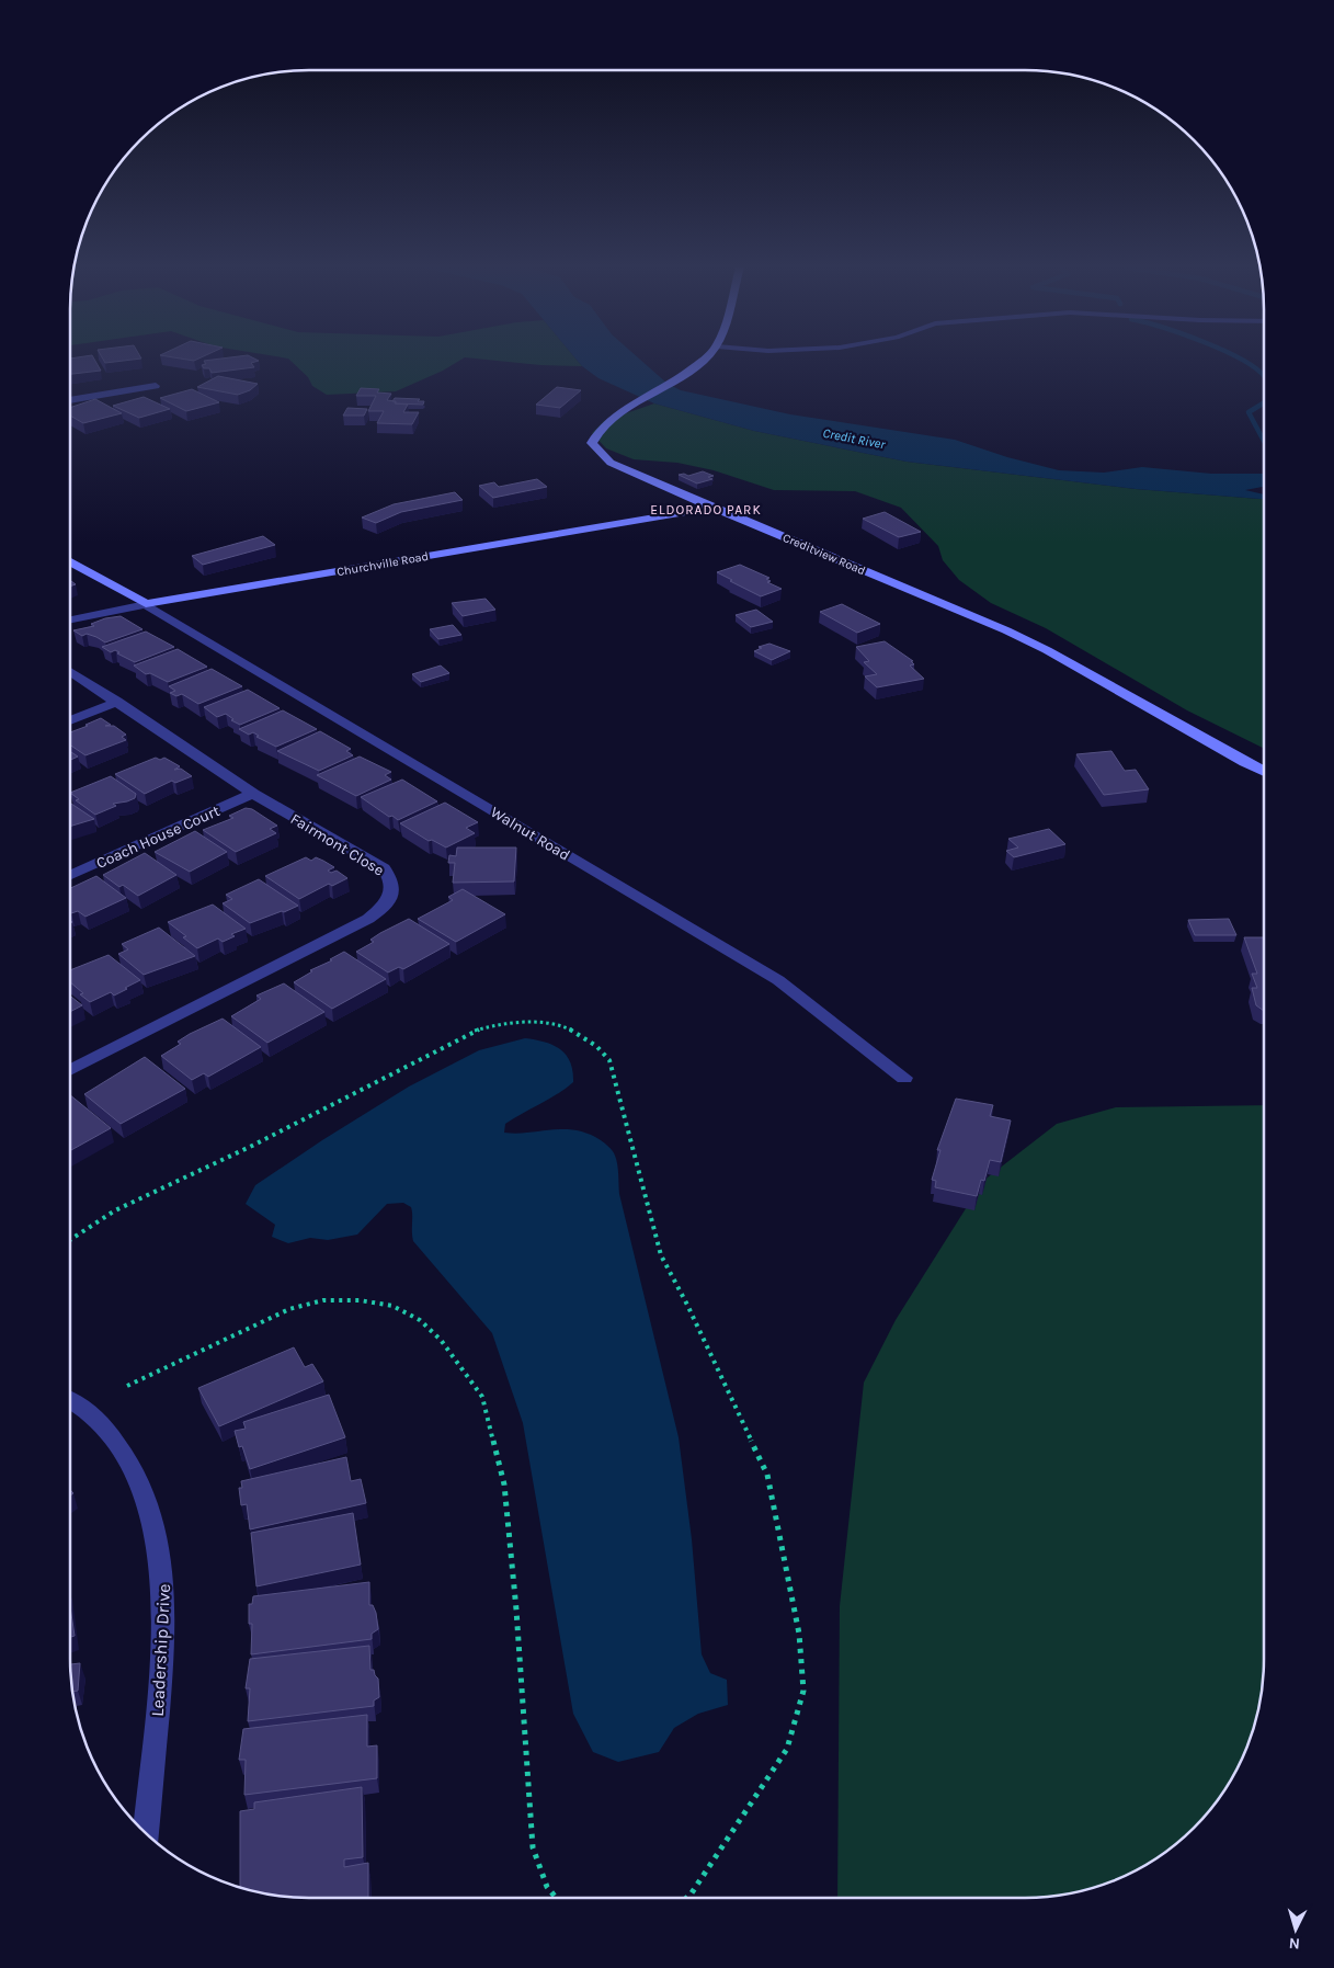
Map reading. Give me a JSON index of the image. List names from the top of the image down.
{
  "streets": {
    "street": [
      "Creditview Road",
      "Churchville Road",
      "Walnut Road",
      "Coach House Court",
      "Fairmont Close",
      "Leadership Drive"
    ]
  },
  "crossings": [
    ["Creditview Road", "Churchville Road"],
    ["Churchville Road", "Walnut Road"],
    ["Coach House Court", "Fairmont Close"]
  ],
  "districts": ["ELDORADO PARK"],
  "water": ["Credit River"],
  "north": "bottom"
}
